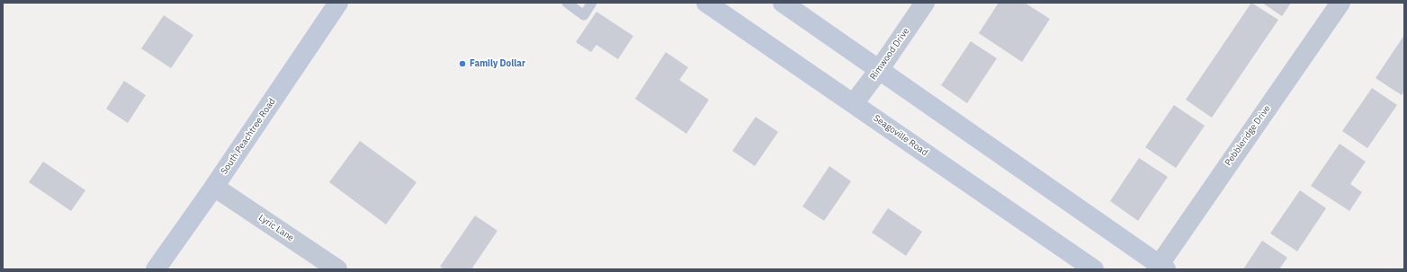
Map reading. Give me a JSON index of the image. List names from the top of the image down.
{
  "streets": {
    "main road": ["Seagoville Road", "South Peachtree Road"],
    "street": ["Rimwood Drive", "Pebbleridge Drive", "Lyric Lane"]
  },
  "crossings": [
    ["Rimwood Drive", "Seagoville Road"],
    ["South Peachtree Road", "Lyric Lane"]
  ],
  "places": ["Family Dollar"]
}
